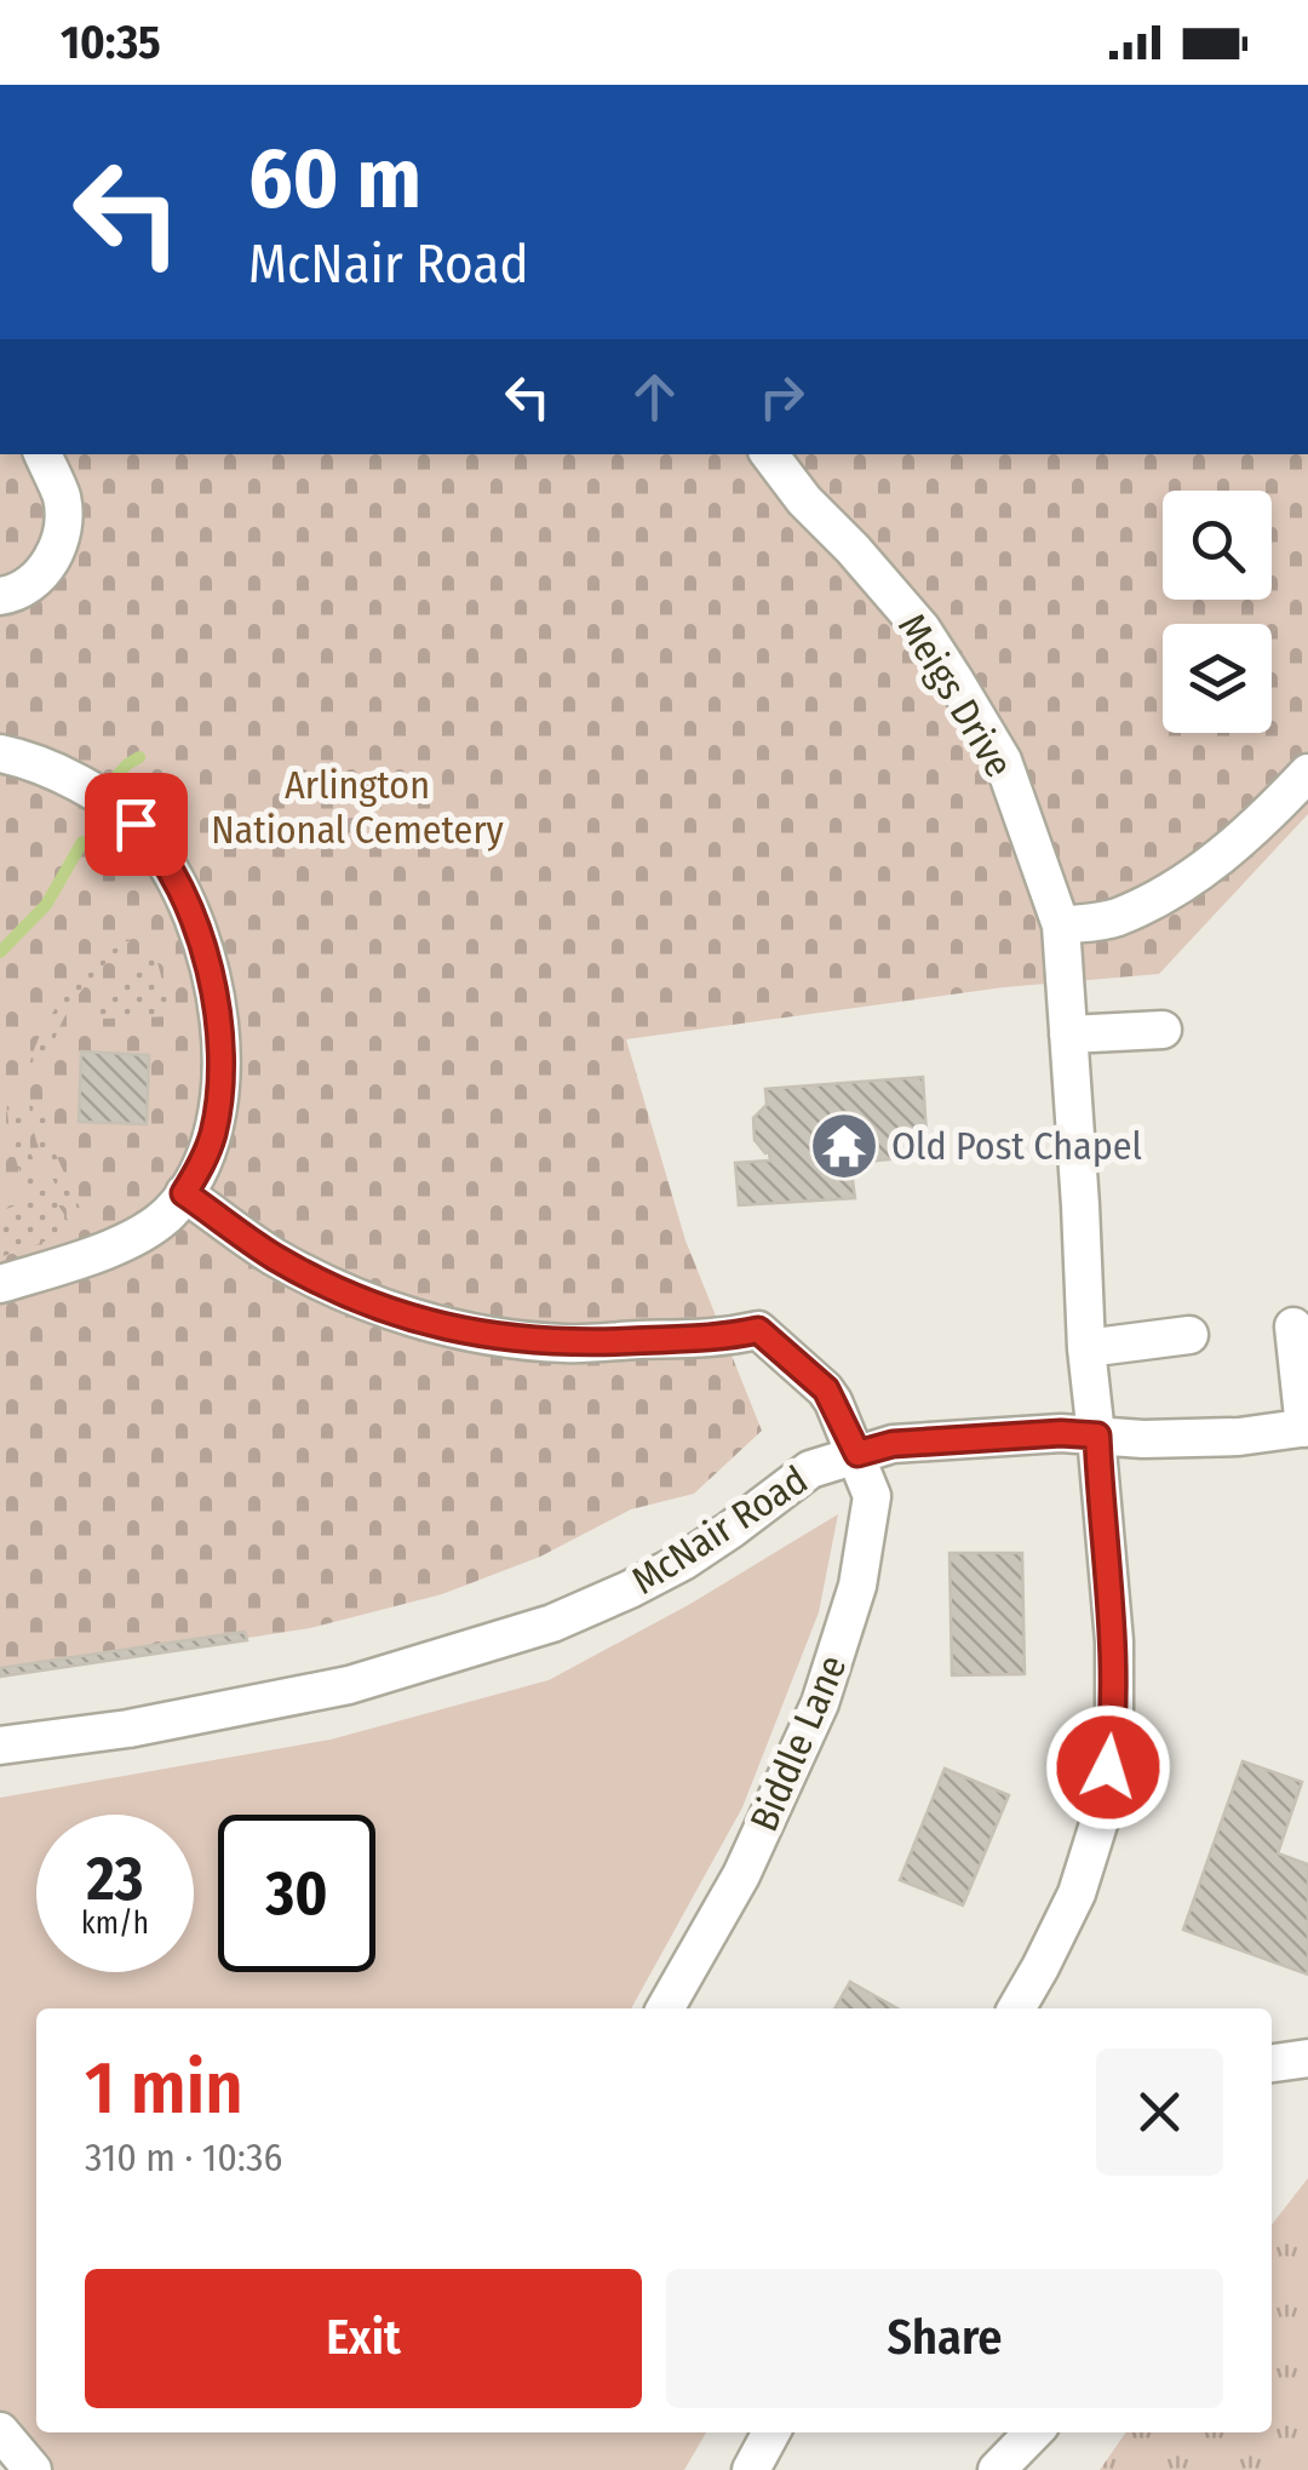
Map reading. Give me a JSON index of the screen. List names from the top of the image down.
{
  "streets": {
    "street": ["Meigs Drive", "McNair Road", "Biddle Lane"]
  },
  "crossings": [
    ["Meigs Drive", "McNair Road"],
    ["McNair Road", "Biddle Lane"]
  ],
  "parks": ["Arlington National Cemetery"],
  "places": {
    "temple": ["Old Post Chapel"]
  },
  "page": {
    "status": "10:35",
    "turn": ["60 m", "McNair Road"],
    "speed": "23 km/h",
    "limit": "30",
    "heading": ["1 min", "310 m · 10:36"],
    "buttons": ["Exit", "Share"]
  }
}
